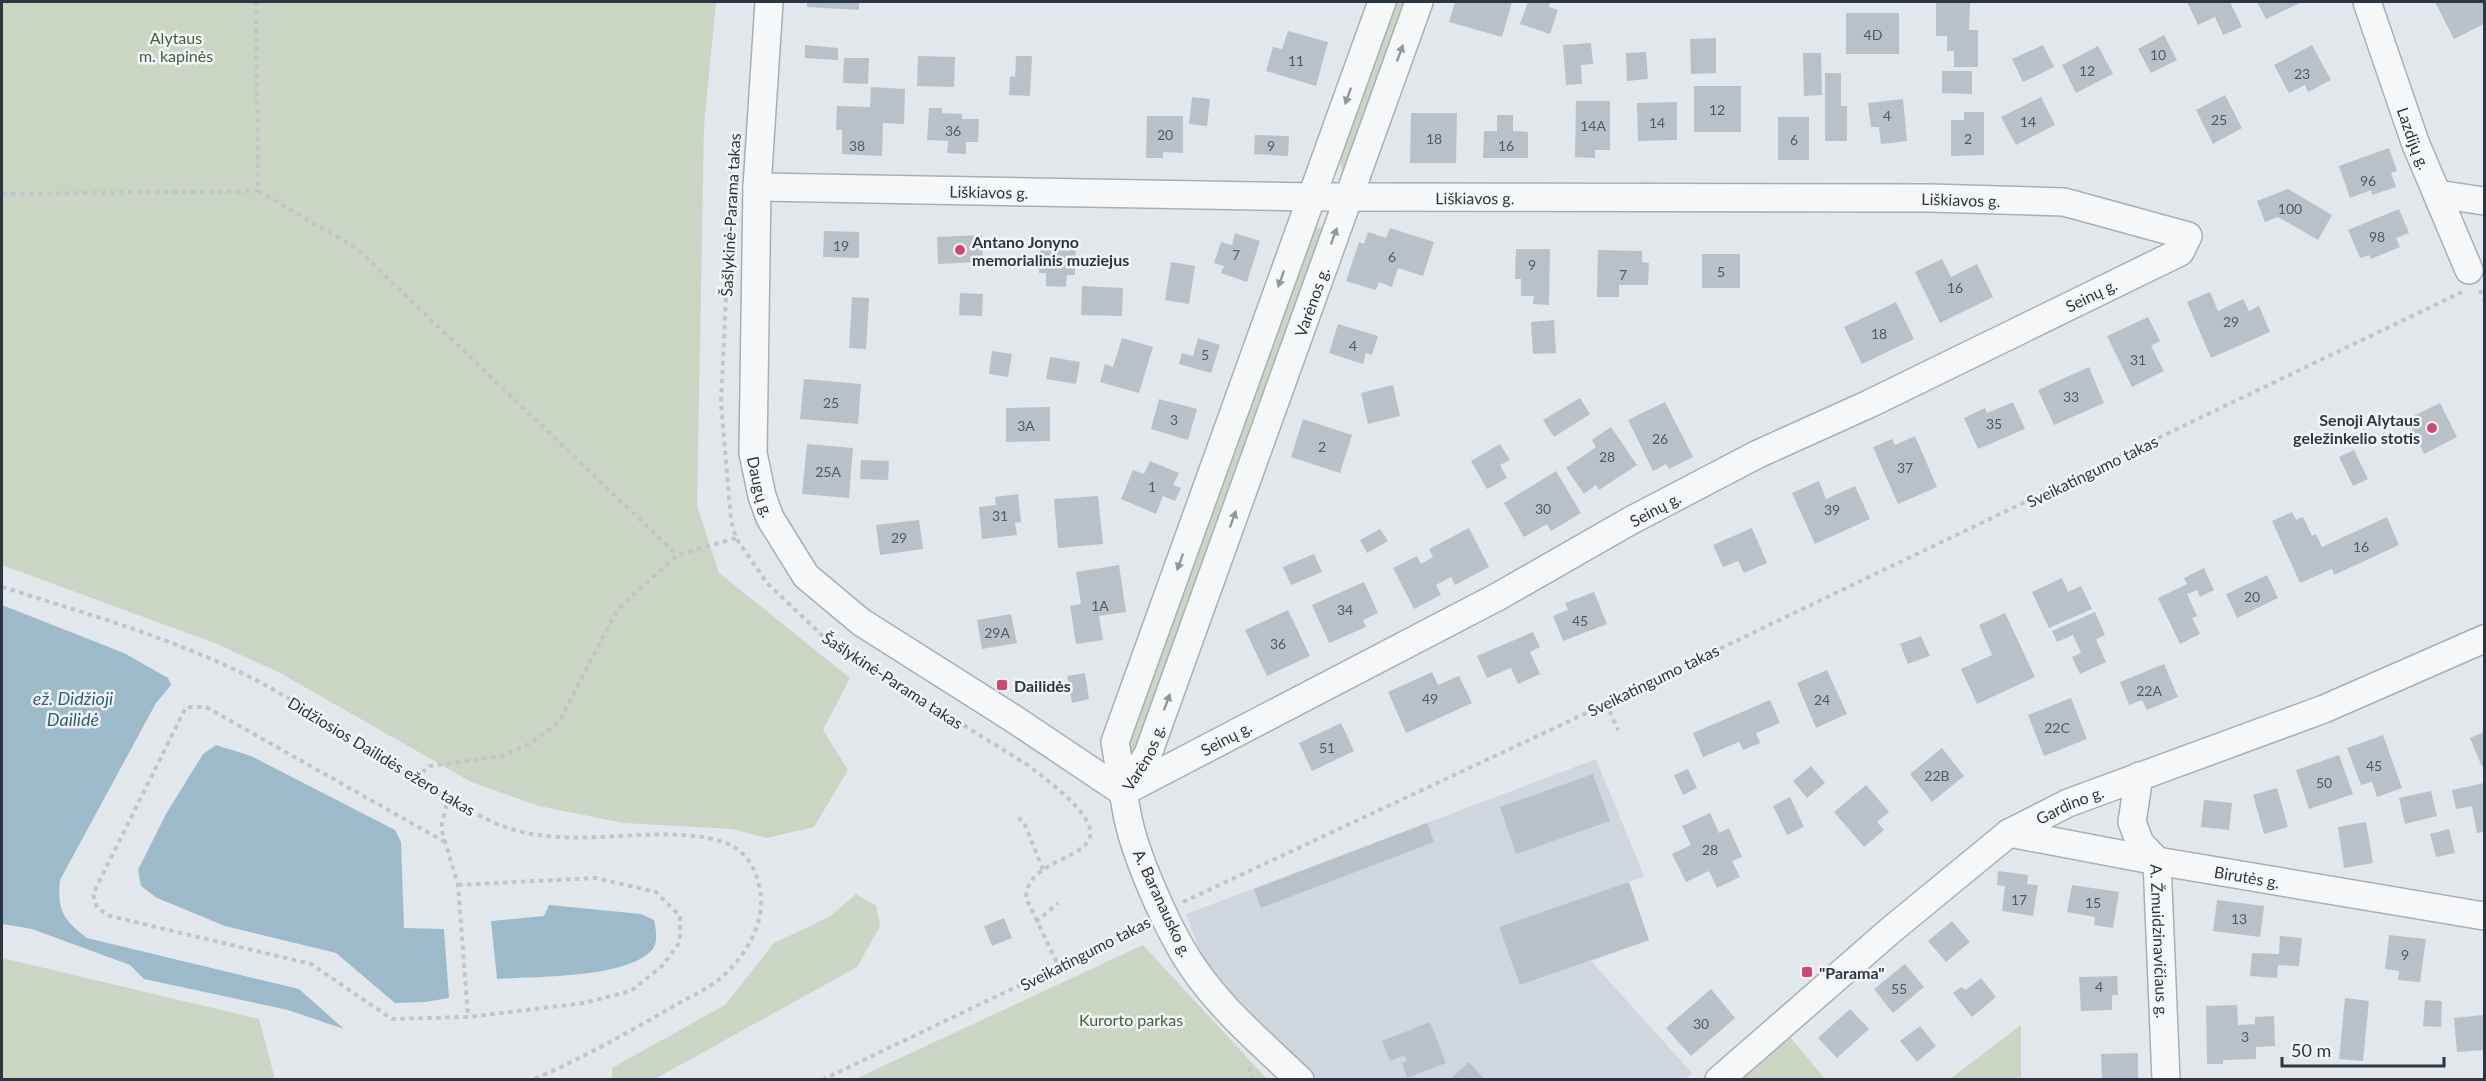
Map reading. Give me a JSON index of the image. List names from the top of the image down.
{
  "streets": {
    "street": [
      "Lazdijų g.",
      "Liškiavos g.",
      "Seinų g.",
      "Varėnos g.",
      "Daugų g.",
      "Gardino g.",
      "Birutės g.",
      "A. Baranausko g.",
      "A. Žmuidzinavičiaus g."
    ],
    "path": ["Šašlykinė-Parama takas", "Sveikatingumo takas", "Didžiosios Dailidės ežero takas"]
  },
  "crossings": [
    ["Lazdijų g.", "Sveikatingumo takas"],
    ["Liškiavos g.", "Seinų g."],
    ["Liškiavos g.", "Varėnos g."],
    ["Liškiavos g.", "Daugų g."],
    ["Šašlykinė-Parama takas", "Sveikatingumo takas"],
    ["Seinų g.", "Varėnos g."],
    ["Seinų g.", "Daugų g."],
    ["Seinų g.", "A. Baranausko g."],
    ["Varėnos g.", "Daugų g."],
    ["Varėnos g.", "A. Baranausko g."],
    ["Sveikatingumo takas", "A. Baranausko g."],
    ["Daugų g.", "A. Baranausko g."],
    ["Gardino g.", "Birutės g."],
    ["Gardino g.", "A. Žmuidzinavičiaus g."],
    ["Birutės g.", "A. Žmuidzinavičiaus g."]
  ],
  "water": ["ež. Didžioji Dailidė"],
  "parks": ["Alytaus m. kapinės", "Kurorto parkas"],
  "places": {
    "other": ["Antano Jonyno memorialinis muziejus", "Senoji Alytaus geležinkelio stotis"],
    "transit": ["Dailidės", "\"Parama\""]
  },
  "house_numbers": [
    "4D",
    "10",
    "11",
    "12",
    "23",
    "12",
    "4",
    "25",
    "14",
    "14",
    "14A",
    "36",
    "20",
    "18",
    "2",
    "6",
    "38",
    "9",
    "16",
    "96",
    "100",
    "98",
    "19",
    "7",
    "6",
    "9",
    "5",
    "7",
    "16",
    "29",
    "18",
    "4",
    "5",
    "31",
    "33",
    "25",
    "3",
    "35",
    "3A",
    "26",
    "2",
    "28",
    "37",
    "25A",
    "1",
    "30",
    "39",
    "31",
    "29",
    "16",
    "20",
    "1A",
    "34",
    "45",
    "29A",
    "36",
    "22A",
    "49",
    "24",
    "22C",
    "51",
    "45",
    "22B",
    "50",
    "28",
    "17",
    "15",
    "13",
    "9",
    "4",
    "55",
    "30",
    "3"
  ],
  "scale_bar": "50 m"
}
